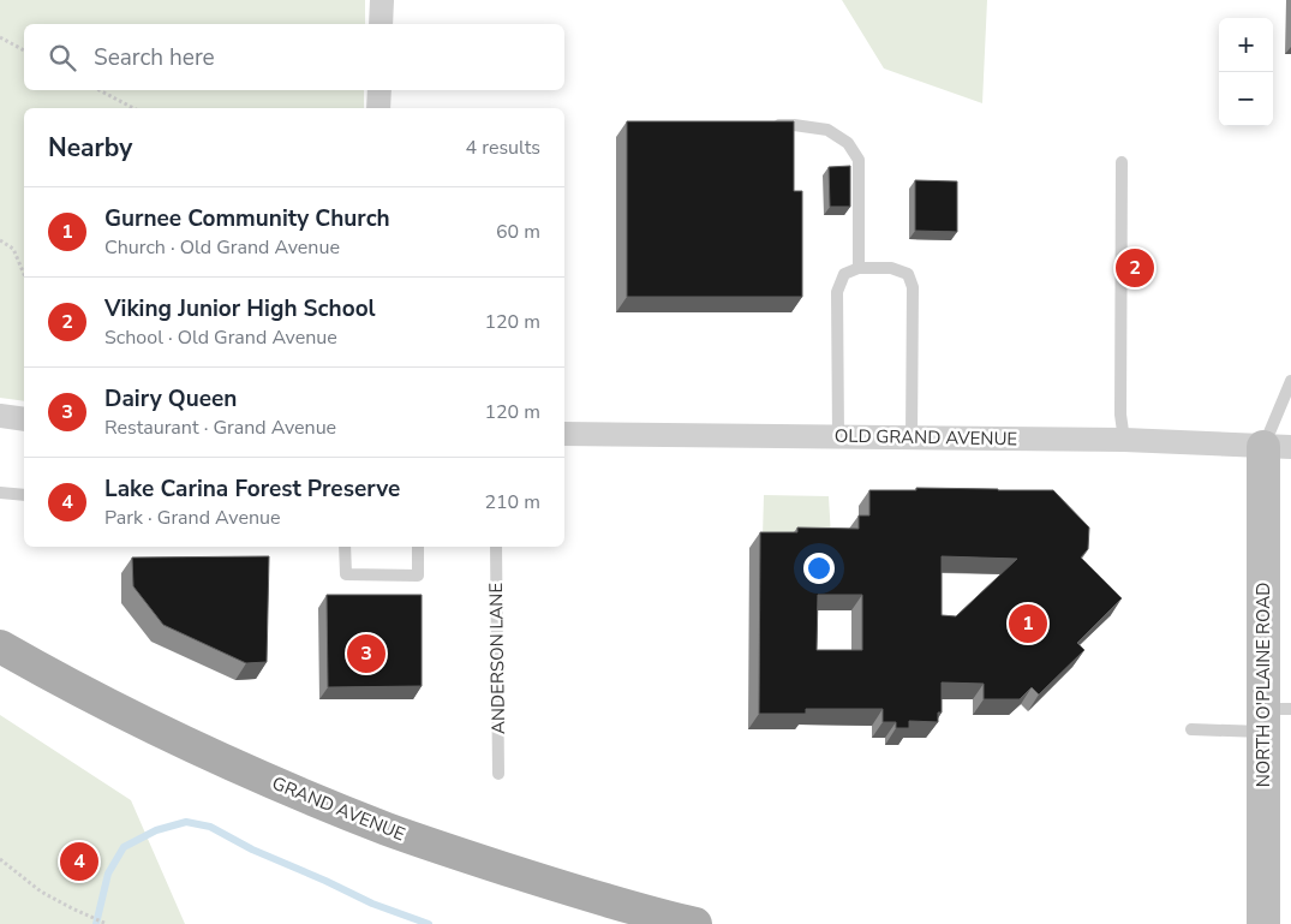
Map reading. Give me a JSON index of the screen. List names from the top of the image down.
{
  "streets": {
    "main road": ["GRAND AVENUE"],
    "street": ["OLD GRAND AVENUE", "NORTH O'PLAINE ROAD"],
    "lane": ["ANDERSON LANE"]
  },
  "crossings": [
    ["OLD GRAND AVENUE", "NORTH O'PLAINE ROAD"]
  ],
  "page": {
    "map_buttons": ["+", "−"],
    "search": "Search here",
    "heading": ["Nearby", "4 results"],
    "list": [
      {
        "mark": "1",
        "name": "Gurnee Community Church",
        "note": "Church · Old Grand Avenue",
        "value": "60 m"
      },
      {
        "mark": "2",
        "name": "Viking Junior High School",
        "note": "School · Old Grand Avenue",
        "value": "120 m"
      },
      {
        "mark": "3",
        "name": "Dairy Queen",
        "note": "Restaurant · Grand Avenue",
        "value": "120 m"
      },
      {
        "mark": "4",
        "name": "Lake Carina Forest Preserve",
        "note": "Park · Grand Avenue",
        "value": "210 m"
      }
    ],
    "pins": [
      "2",
      "1",
      "3",
      "4"
    ]
  }
}
